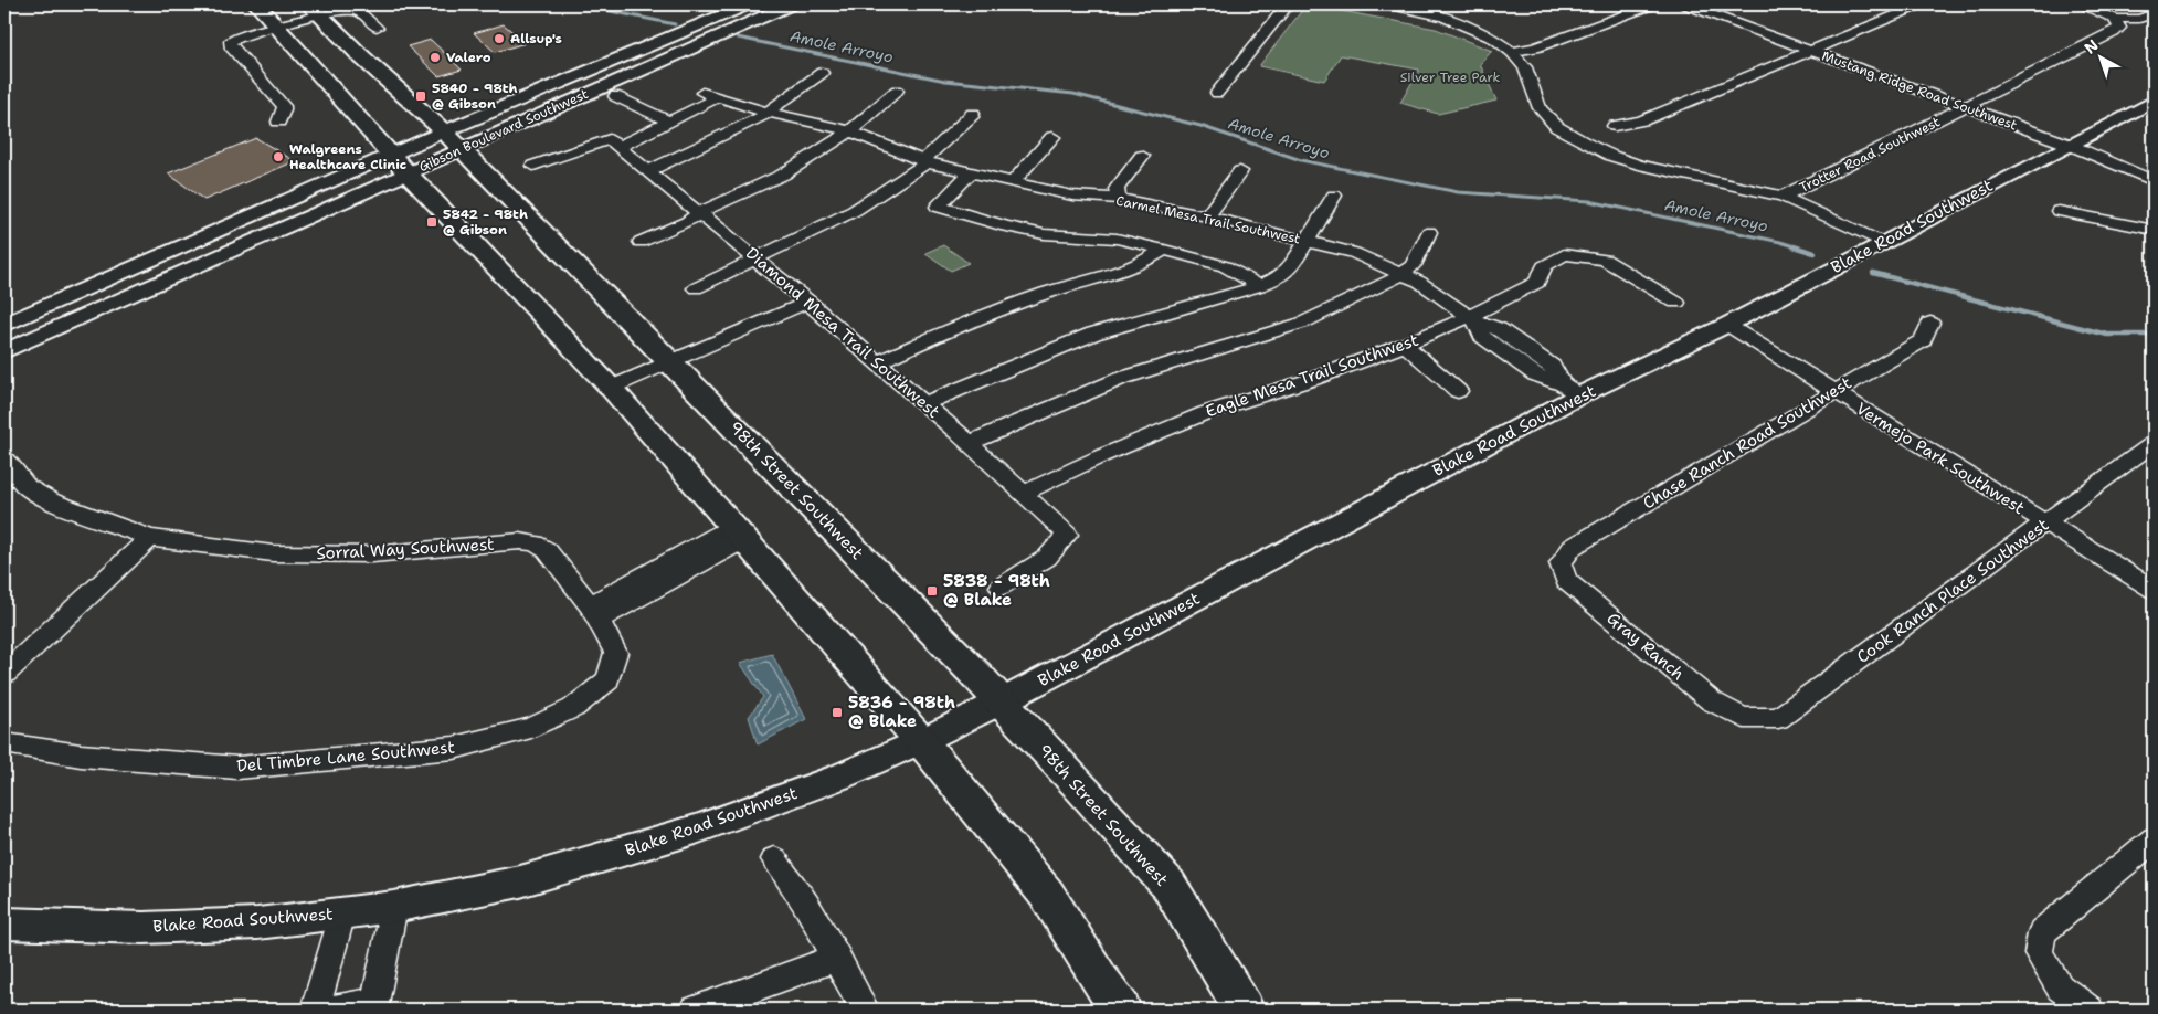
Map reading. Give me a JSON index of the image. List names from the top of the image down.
{
  "streets": {
    "main road": ["98th Street Southwest"],
    "street": [
      "Mustang Ridge Road Southwest",
      "Gibson Boulevard Southwest",
      "Trotter Road Southwest",
      "Carmel Mesa Trail Southwest",
      "Blake Road Southwest",
      "Diamond Mesa Trail Southwest",
      "Eagle Mesa Trail Southwest",
      "Chase Ranch Road Southwest",
      "Vermejo Park Southwest",
      "Sorral Way Southwest",
      "Cook Ranch Place Southwest",
      "Gray Ranch",
      "Del Timbre Lane Southwest"
    ]
  },
  "crossings": [
    ["Mustang Ridge Road Southwest", "Trotter Road Southwest"],
    ["Mustang Ridge Road Southwest", "Blake Road Southwest"],
    ["Gibson Boulevard Southwest", "98th Street Southwest"],
    ["Carmel Mesa Trail Southwest", "Blake Road Southwest"],
    ["Carmel Mesa Trail Southwest", "Eagle Mesa Trail Southwest"],
    ["Blake Road Southwest", "Vermejo Park Southwest"],
    ["Blake Road Southwest", "98th Street Southwest"],
    ["Diamond Mesa Trail Southwest", "Eagle Mesa Trail Southwest"],
    ["Chase Ranch Road Southwest", "Vermejo Park Southwest"],
    ["Chase Ranch Road Southwest", "Gray Ranch"],
    ["Vermejo Park Southwest", "Cook Ranch Place Southwest"],
    ["Sorral Way Southwest", "Del Timbre Lane Southwest"],
    ["Cook Ranch Place Southwest", "Gray Ranch"]
  ],
  "water": ["Amole Arroyo"],
  "parks": ["Silver Tree Park"],
  "places": {
    "other": ["Allsup's", "Valero", "Walgreens Healthcare Clinic"],
    "transit": [
      "5840 - 98th @ Gibson",
      "5842 - 98th @ Gibson",
      "5838 - 98th @ Blake",
      "5836 - 98th @ Blake"
    ]
  },
  "north": "top left"
}
